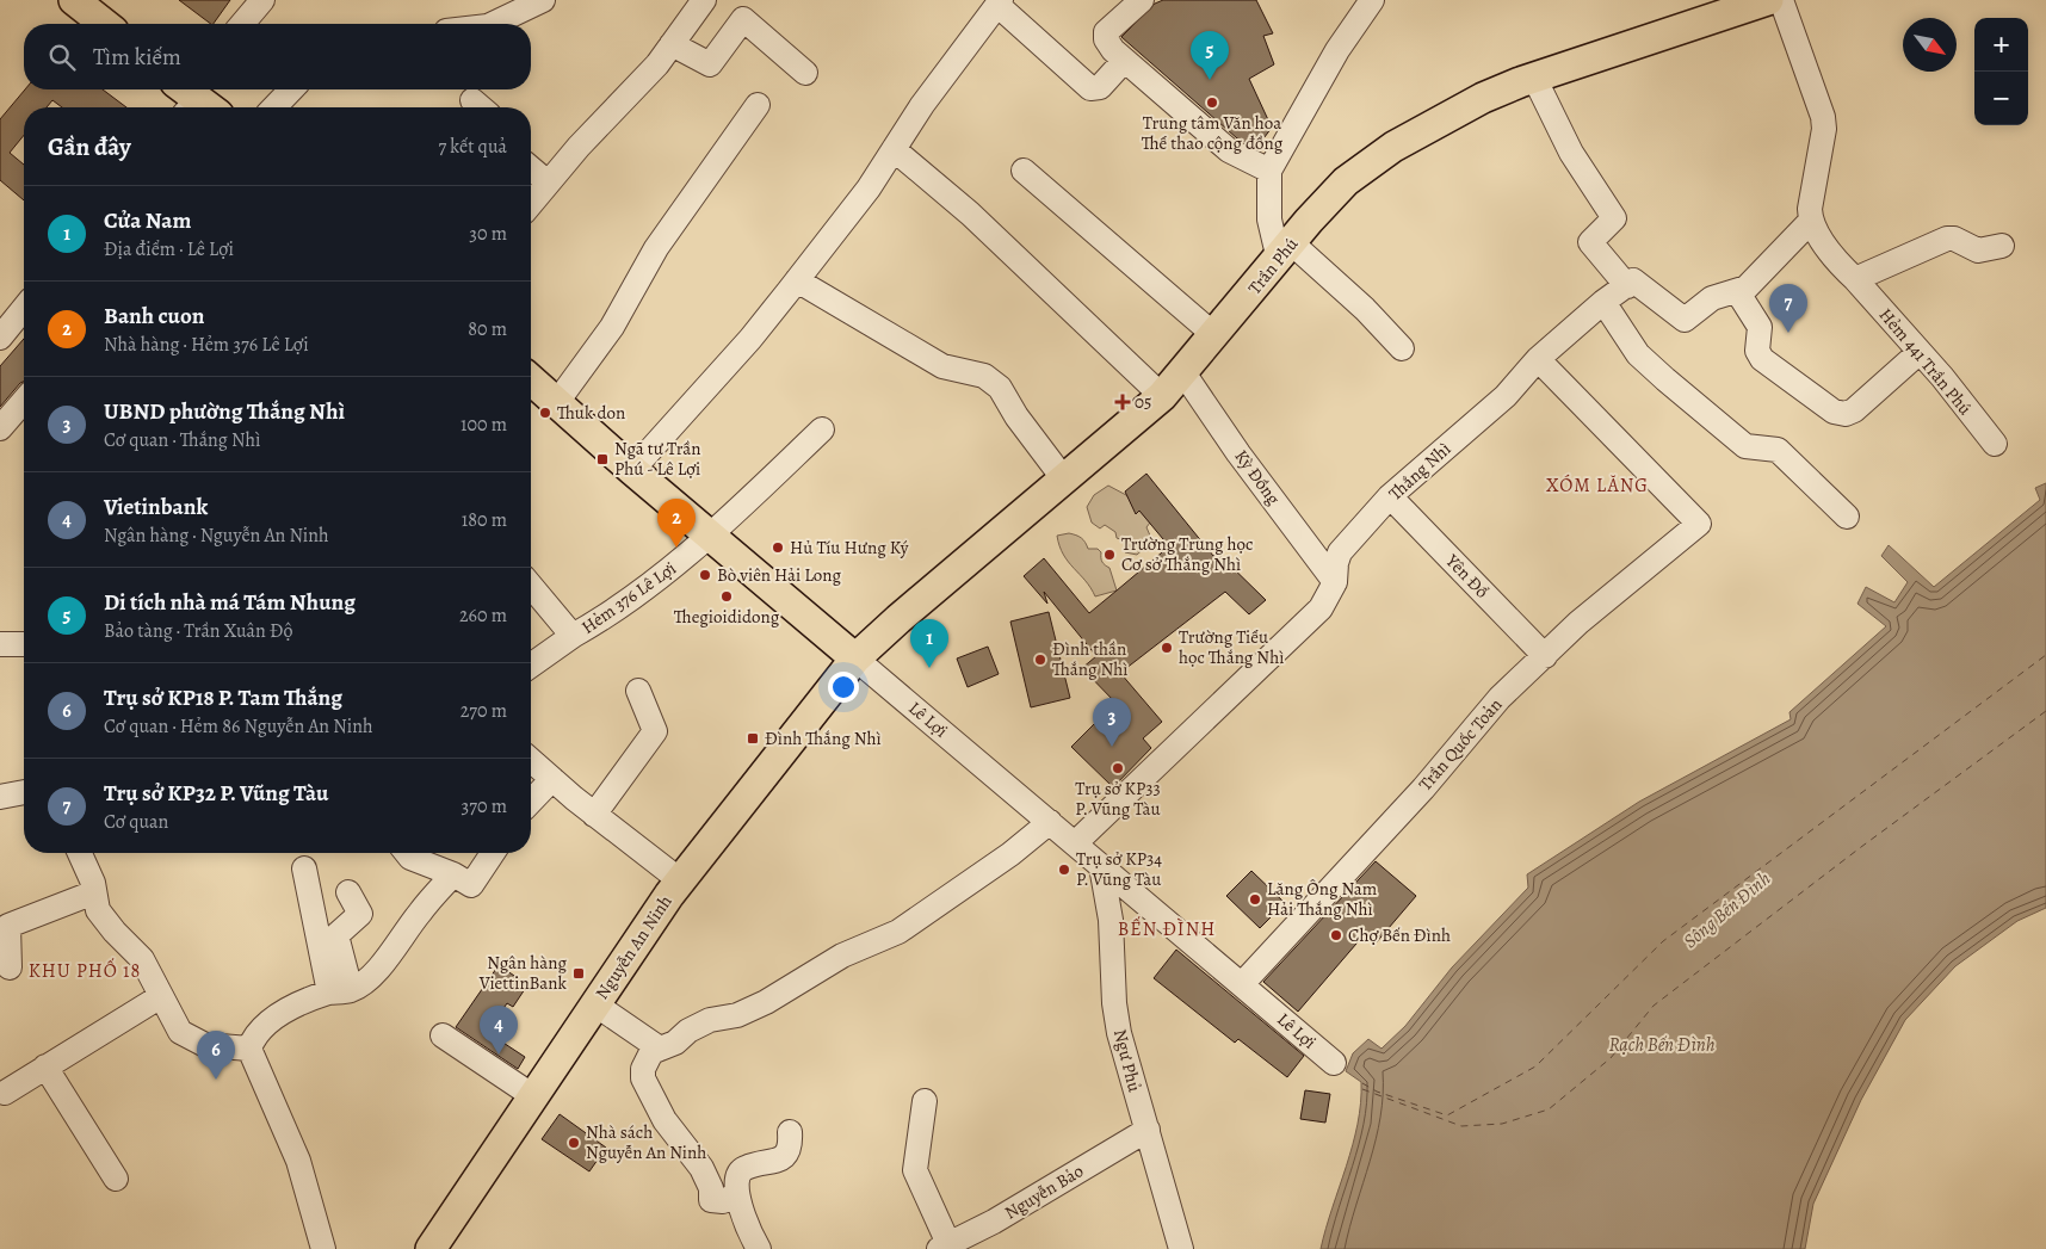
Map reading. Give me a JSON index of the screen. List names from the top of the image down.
{
  "streets": {
    "main road": ["Trần Phú", "Lê Lợi", "Nguyễn An Ninh"],
    "street": [
      "Hẻm 441 Trần Phú",
      "Thắng Nhì",
      "Kỳ Đồng",
      "Yên Đổ",
      "Hẻm 376 Lê Lợi",
      "Trần Quốc Toản",
      "Ngư Phủ",
      "Nguyễn Bảo"
    ]
  },
  "crossings": [
    ["Trần Phú", "Kỳ Đồng"],
    ["Trần Phú", "Lê Lợi"],
    ["Trần Phú", "Nguyễn An Ninh"],
    ["Thắng Nhì", "Kỳ Đồng"],
    ["Thắng Nhì", "Yên Đổ"],
    ["Thắng Nhì", "Lê Lợi"],
    ["Thắng Nhì", "Trần Quốc Toản"],
    ["Yên Đổ", "Trần Quốc Toản"],
    ["Hẻm 376 Lê Lợi", "Lê Lợi"],
    ["Lê Lợi", "Trần Quốc Toản"],
    ["Lê Lợi", "Nguyễn An Ninh"],
    ["Lê Lợi", "Ngư Phủ"],
    ["Ngư Phủ", "Nguyễn Bảo"]
  ],
  "districts": ["XÓM LĂNG", "BẾN ĐÌNH", "KHU PHỐ 18"],
  "water": ["Sông Bến Đình", "Rạch Bến Đình"],
  "places": {
    "other": [
      "Trung tâm Văn hoa Thể thao cộng đồng",
      "Thuk don",
      "Hủ Tíu Hưng Ký",
      "Trường Trung học Cơ sở Thắng Nhì",
      "Bò viên Hải Long",
      "Thegioididong",
      "Trường Tiểu học Thắng Nhì",
      "Đình thần Thắng Nhì",
      "Trụ sở KP33 P. Vũng Tàu",
      "Trụ sở KP34 P. Vũng Tàu",
      "Lăng Ông Nam Hải Thắng Nhì",
      "Chợ Bến Đình",
      "Nhà sách Nguyễn An Ninh"
    ],
    "health": ["05"],
    "transit": ["Ngã tư Trần Phú - Lê Lợi", "Đình Thắng Nhì", "Ngân hàng ViettinBank"]
  },
  "north": "bottom right",
  "page": {
    "map_buttons": ["+", "−"],
    "search": "Tìm kiếm",
    "pins": [
      "5",
      "7",
      "2",
      "1",
      "3",
      "4",
      "6"
    ],
    "heading": ["Gần đây", "7 kết quả"],
    "list": [
      {
        "mark": "1",
        "name": "Cửa Nam",
        "note": "Địa điểm · Lê Lợi",
        "value": "30 m"
      },
      {
        "mark": "2",
        "name": "Banh cuon",
        "note": "Nhà hàng · Hẻm 376 Lê Lợi",
        "value": "80 m"
      },
      {
        "mark": "3",
        "name": "UBND phường Thắng Nhì",
        "note": "Cơ quan · Thắng Nhì",
        "value": "100 m"
      },
      {
        "mark": "4",
        "name": "Vietinbank",
        "note": "Ngân hàng · Nguyễn An Ninh",
        "value": "180 m"
      },
      {
        "mark": "5",
        "name": "Di tích nhà má Tám Nhung",
        "note": "Bảo tàng · Trần Xuân Độ",
        "value": "260 m"
      },
      {
        "mark": "6",
        "name": "Trụ sở KP18 P. Tam Thắng",
        "note": "Cơ quan · Hẻm 86 Nguyễn An Ninh",
        "value": "270 m"
      },
      {
        "mark": "7",
        "name": "Trụ sở KP32 P. Vũng Tàu",
        "note": "Cơ quan",
        "value": "370 m"
      }
    ]
  }
}
